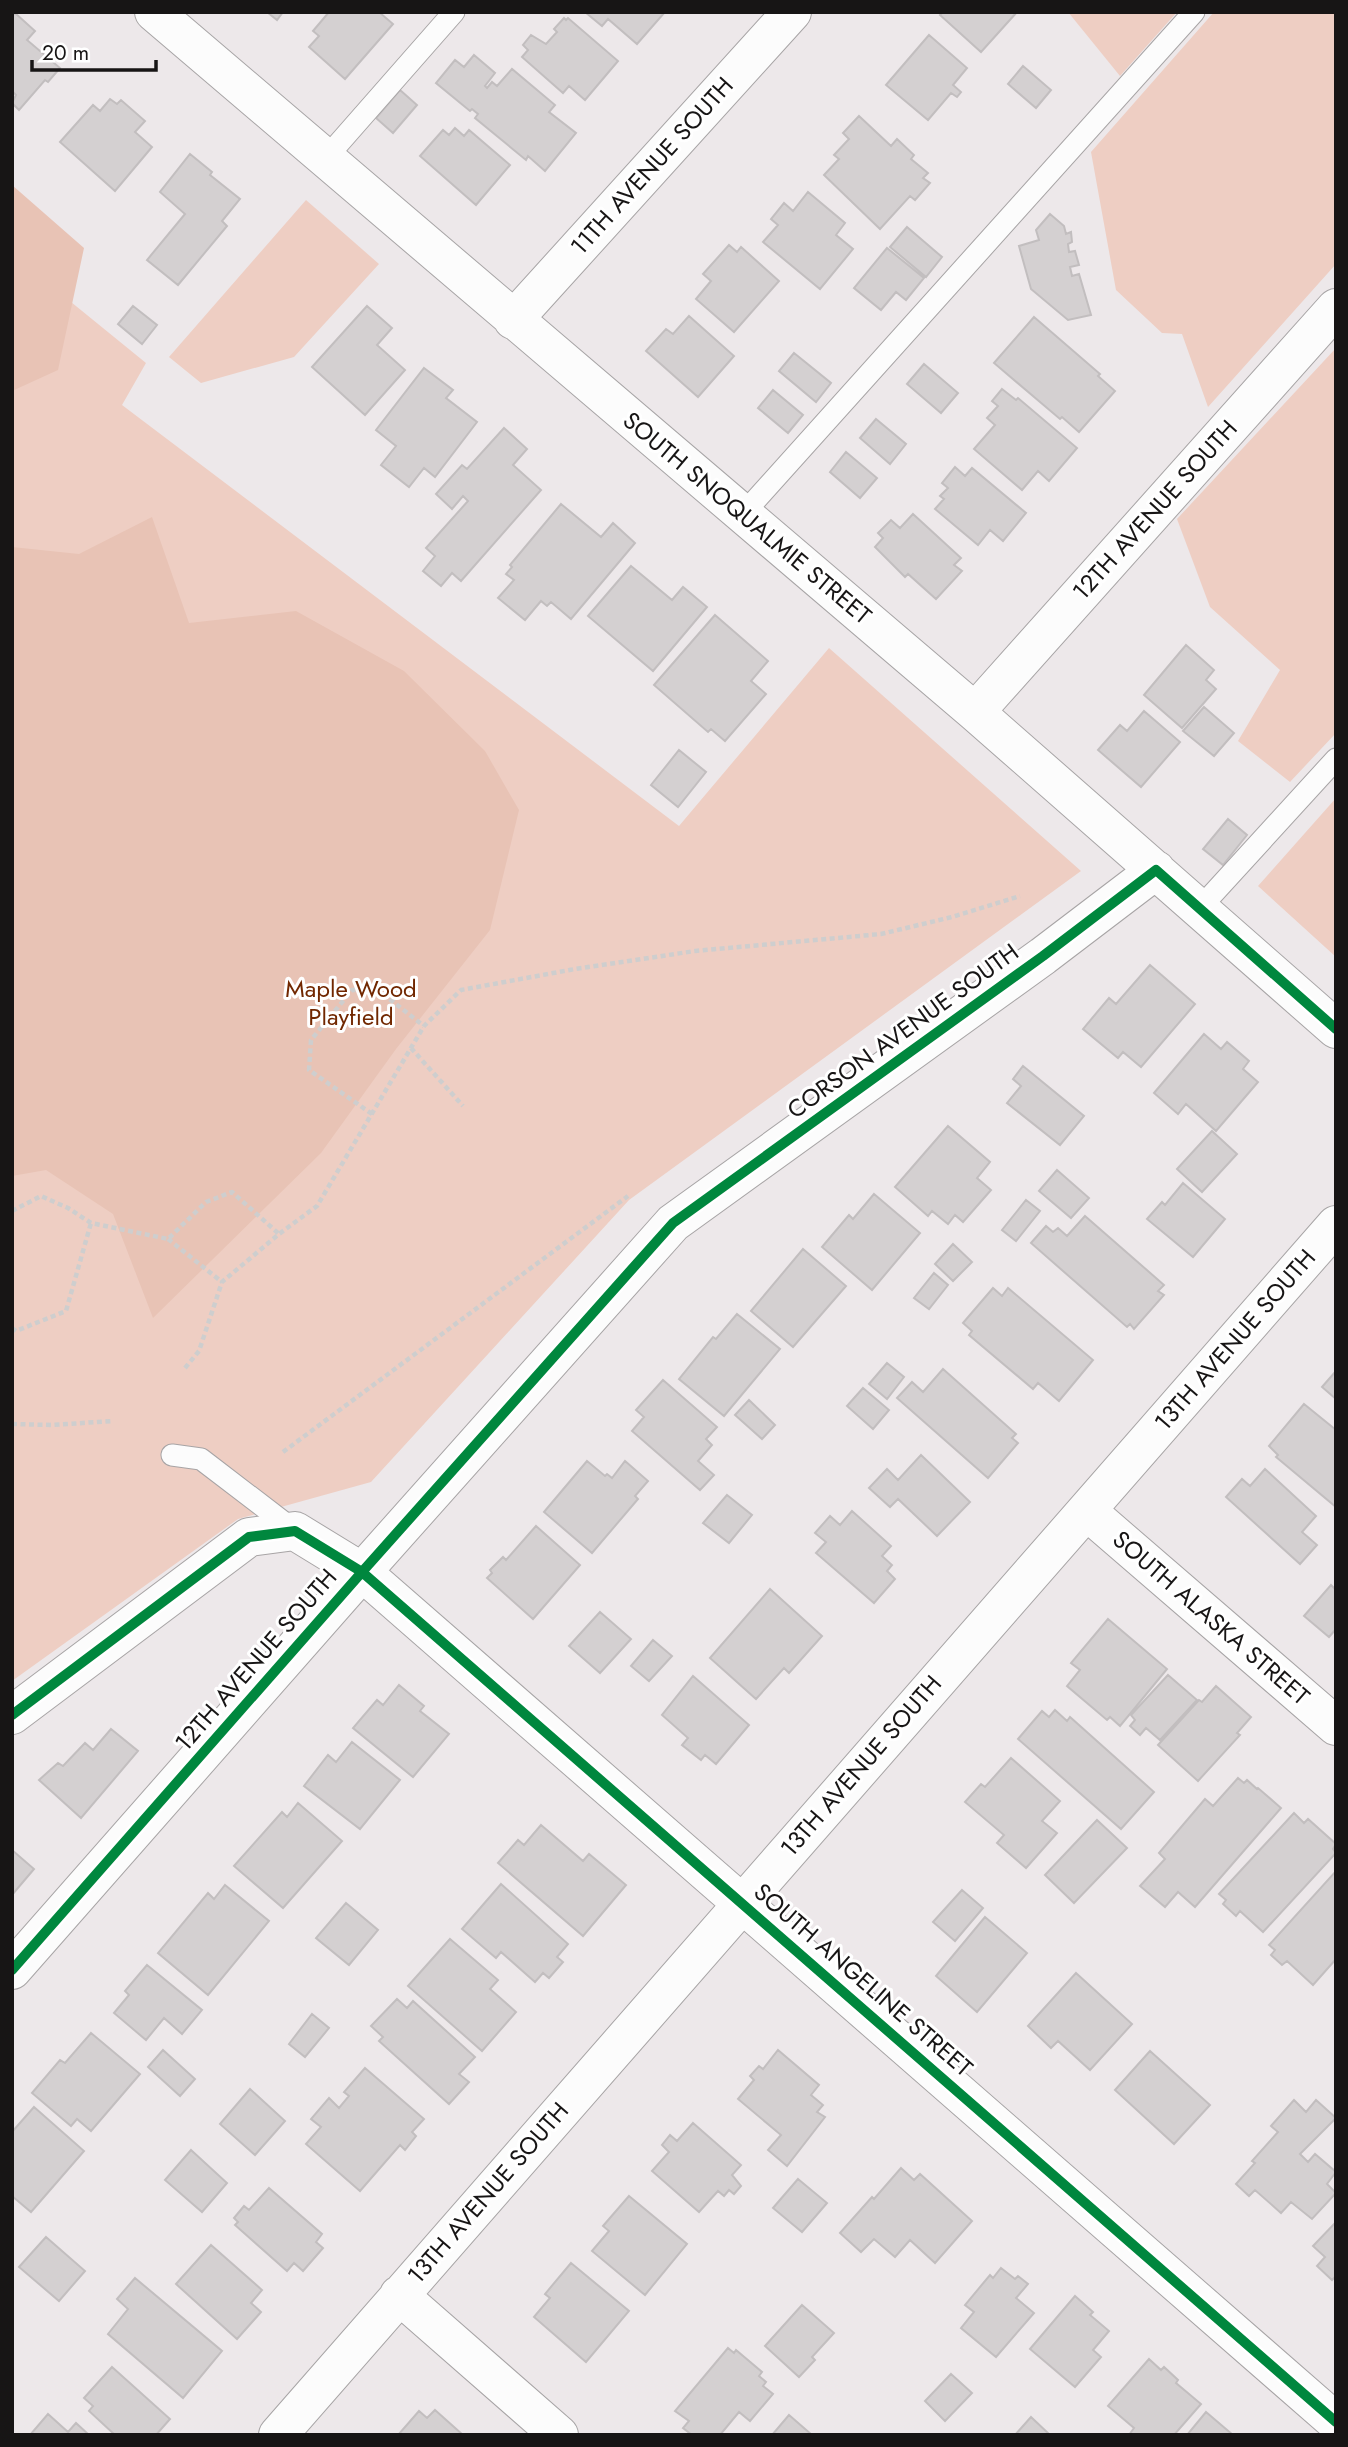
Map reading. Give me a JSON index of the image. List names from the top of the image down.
{
  "streets": {
    "street": [
      "11TH AVENUE SOUTH",
      "12TH AVENUE SOUTH",
      "SOUTH SNOQUALMIE STREET",
      "CORSON AVENUE SOUTH",
      "13TH AVENUE SOUTH",
      "SOUTH ALASKA STREET",
      "SOUTH ANGELINE STREET"
    ]
  },
  "crossings": [
    ["11TH AVENUE SOUTH", "SOUTH SNOQUALMIE STREET"],
    ["12TH AVENUE SOUTH", "SOUTH SNOQUALMIE STREET"],
    ["12TH AVENUE SOUTH", "CORSON AVENUE SOUTH"],
    ["12TH AVENUE SOUTH", "SOUTH ANGELINE STREET"],
    ["SOUTH SNOQUALMIE STREET", "CORSON AVENUE SOUTH"],
    ["13TH AVENUE SOUTH", "SOUTH ALASKA STREET"],
    ["13TH AVENUE SOUTH", "SOUTH ANGELINE STREET"]
  ],
  "parks": ["Maple Wood Playfield"],
  "scale_bar": "20 m"
}
